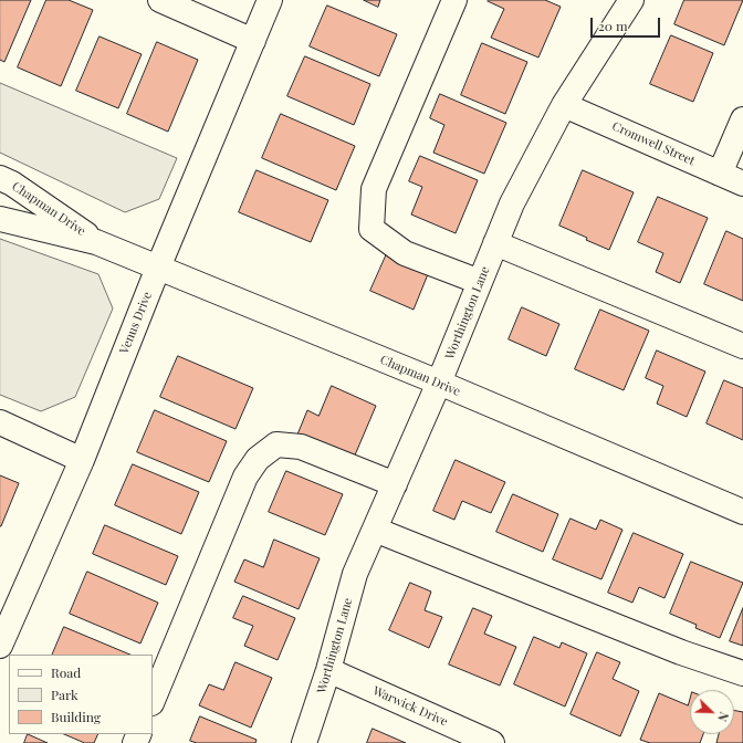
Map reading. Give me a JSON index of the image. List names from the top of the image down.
{
  "streets": {
    "street": [
      "Cromwell Street",
      "Chapman Drive",
      "Worthington Lane",
      "Venus Drive",
      "Warwick Drive"
    ]
  },
  "crossings": [
    ["Cromwell Street", "Worthington Lane"],
    ["Chapman Drive", "Worthington Lane"],
    ["Chapman Drive", "Venus Drive"],
    ["Worthington Lane", "Warwick Drive"]
  ],
  "legend": ["Road", "Park", "Building"],
  "scale_bar": "20 m",
  "north": "bottom right"
}
